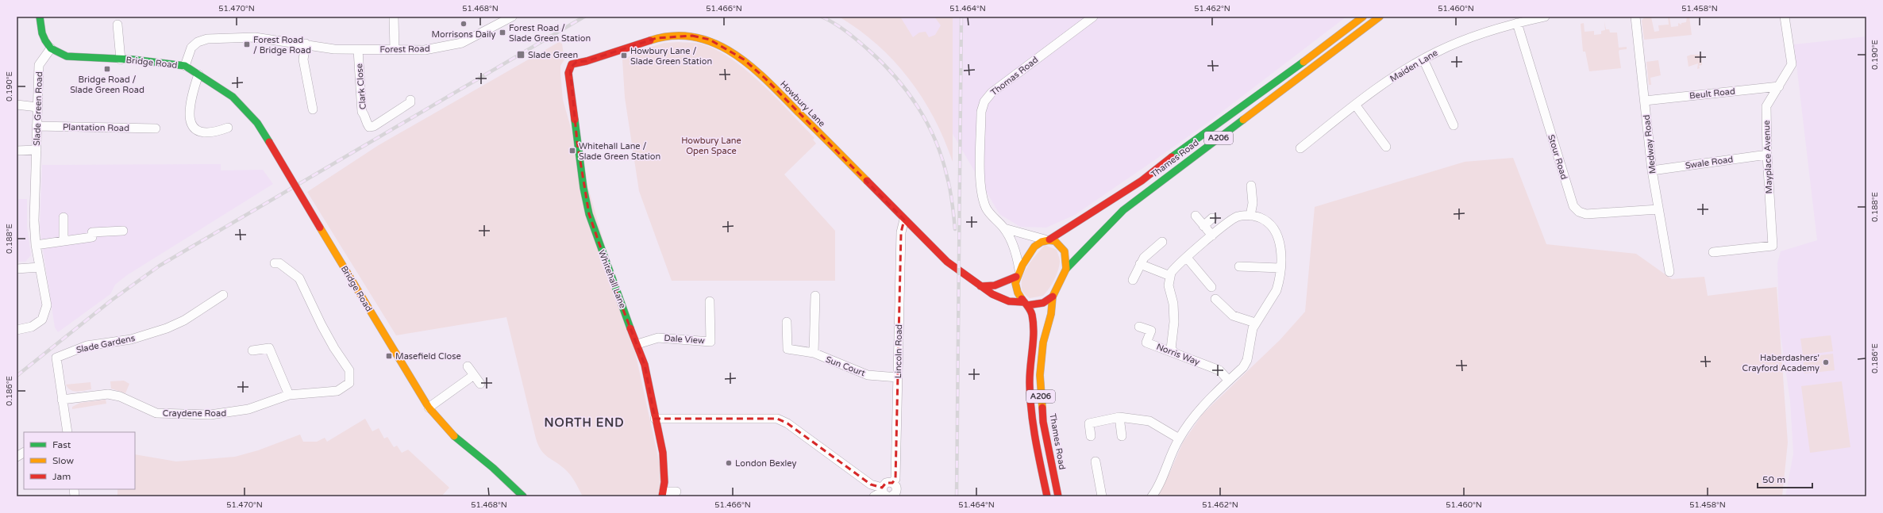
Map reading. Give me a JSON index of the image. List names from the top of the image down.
{
  "streets": {
    "street": [
      "Forest Road",
      "Bridge Road",
      "Maiden Lane",
      "Thomas Road",
      "Clark Close",
      "Beult Road",
      "Howbury Lane",
      "Slade Green Road",
      "Plantation Road",
      "A206",
      "Medway Road",
      "Stour Road",
      "Mayplace Avenue",
      "Thames Road",
      "Swale Road",
      "Whitehall Lane",
      "Dale View",
      "Slade Gardens",
      "Lincoln Road",
      "Norris Way",
      "Sun Court",
      "Craydene Road"
    ]
  },
  "crossings": [
    ["Forest Road", "Bridge Road"],
    ["Forest Road", "Clark Close"],
    ["Bridge Road", "Slade Green Road"],
    ["Maiden Lane", "Stour Road"],
    ["Thomas Road", "Howbury Lane"],
    ["Thomas Road", "A206"],
    ["Thomas Road", "Thames Road"],
    ["Beult Road", "Medway Road"],
    ["Beult Road", "Mayplace Avenue"],
    ["Howbury Lane", "A206"],
    ["Howbury Lane", "Thames Road"],
    ["Howbury Lane", "Whitehall Lane"],
    ["Howbury Lane", "Lincoln Road"],
    ["Slade Green Road", "Plantation Road"],
    ["A206", "Thames Road"],
    ["Medway Road", "Stour Road"],
    ["Medway Road", "Swale Road"],
    ["Mayplace Avenue", "Swale Road"],
    ["Whitehall Lane", "Dale View"],
    ["Slade Gardens", "Craydene Road"],
    ["Lincoln Road", "Sun Court"]
  ],
  "districts": ["NORTH END"],
  "parks": ["Howbury Lane Open Space"],
  "places": {
    "other": ["Morrisons Daily", "Haberdashers' Crayford Academy", "London Bexley"],
    "transit": [
      "Forest Road / Slade Green Station",
      "Forest Road / Bridge Road",
      "Slade Green",
      "Howbury Lane / Slade Green Station",
      "Bridge Road / Slade Green Road",
      "Whitehall Lane / Slade Green Station",
      "Masefield Close"
    ]
  },
  "legend": ["Fast", "Slow", "Jam"],
  "scale_bar": "50 m",
  "coordinates": [
    "51.470°N",
    "51.468°N",
    "51.466°N",
    "51.464°N",
    "51.462°N",
    "51.460°N",
    "51.458°N",
    "0.190°E",
    "0.188°E",
    "0.186°E"
  ]
}
